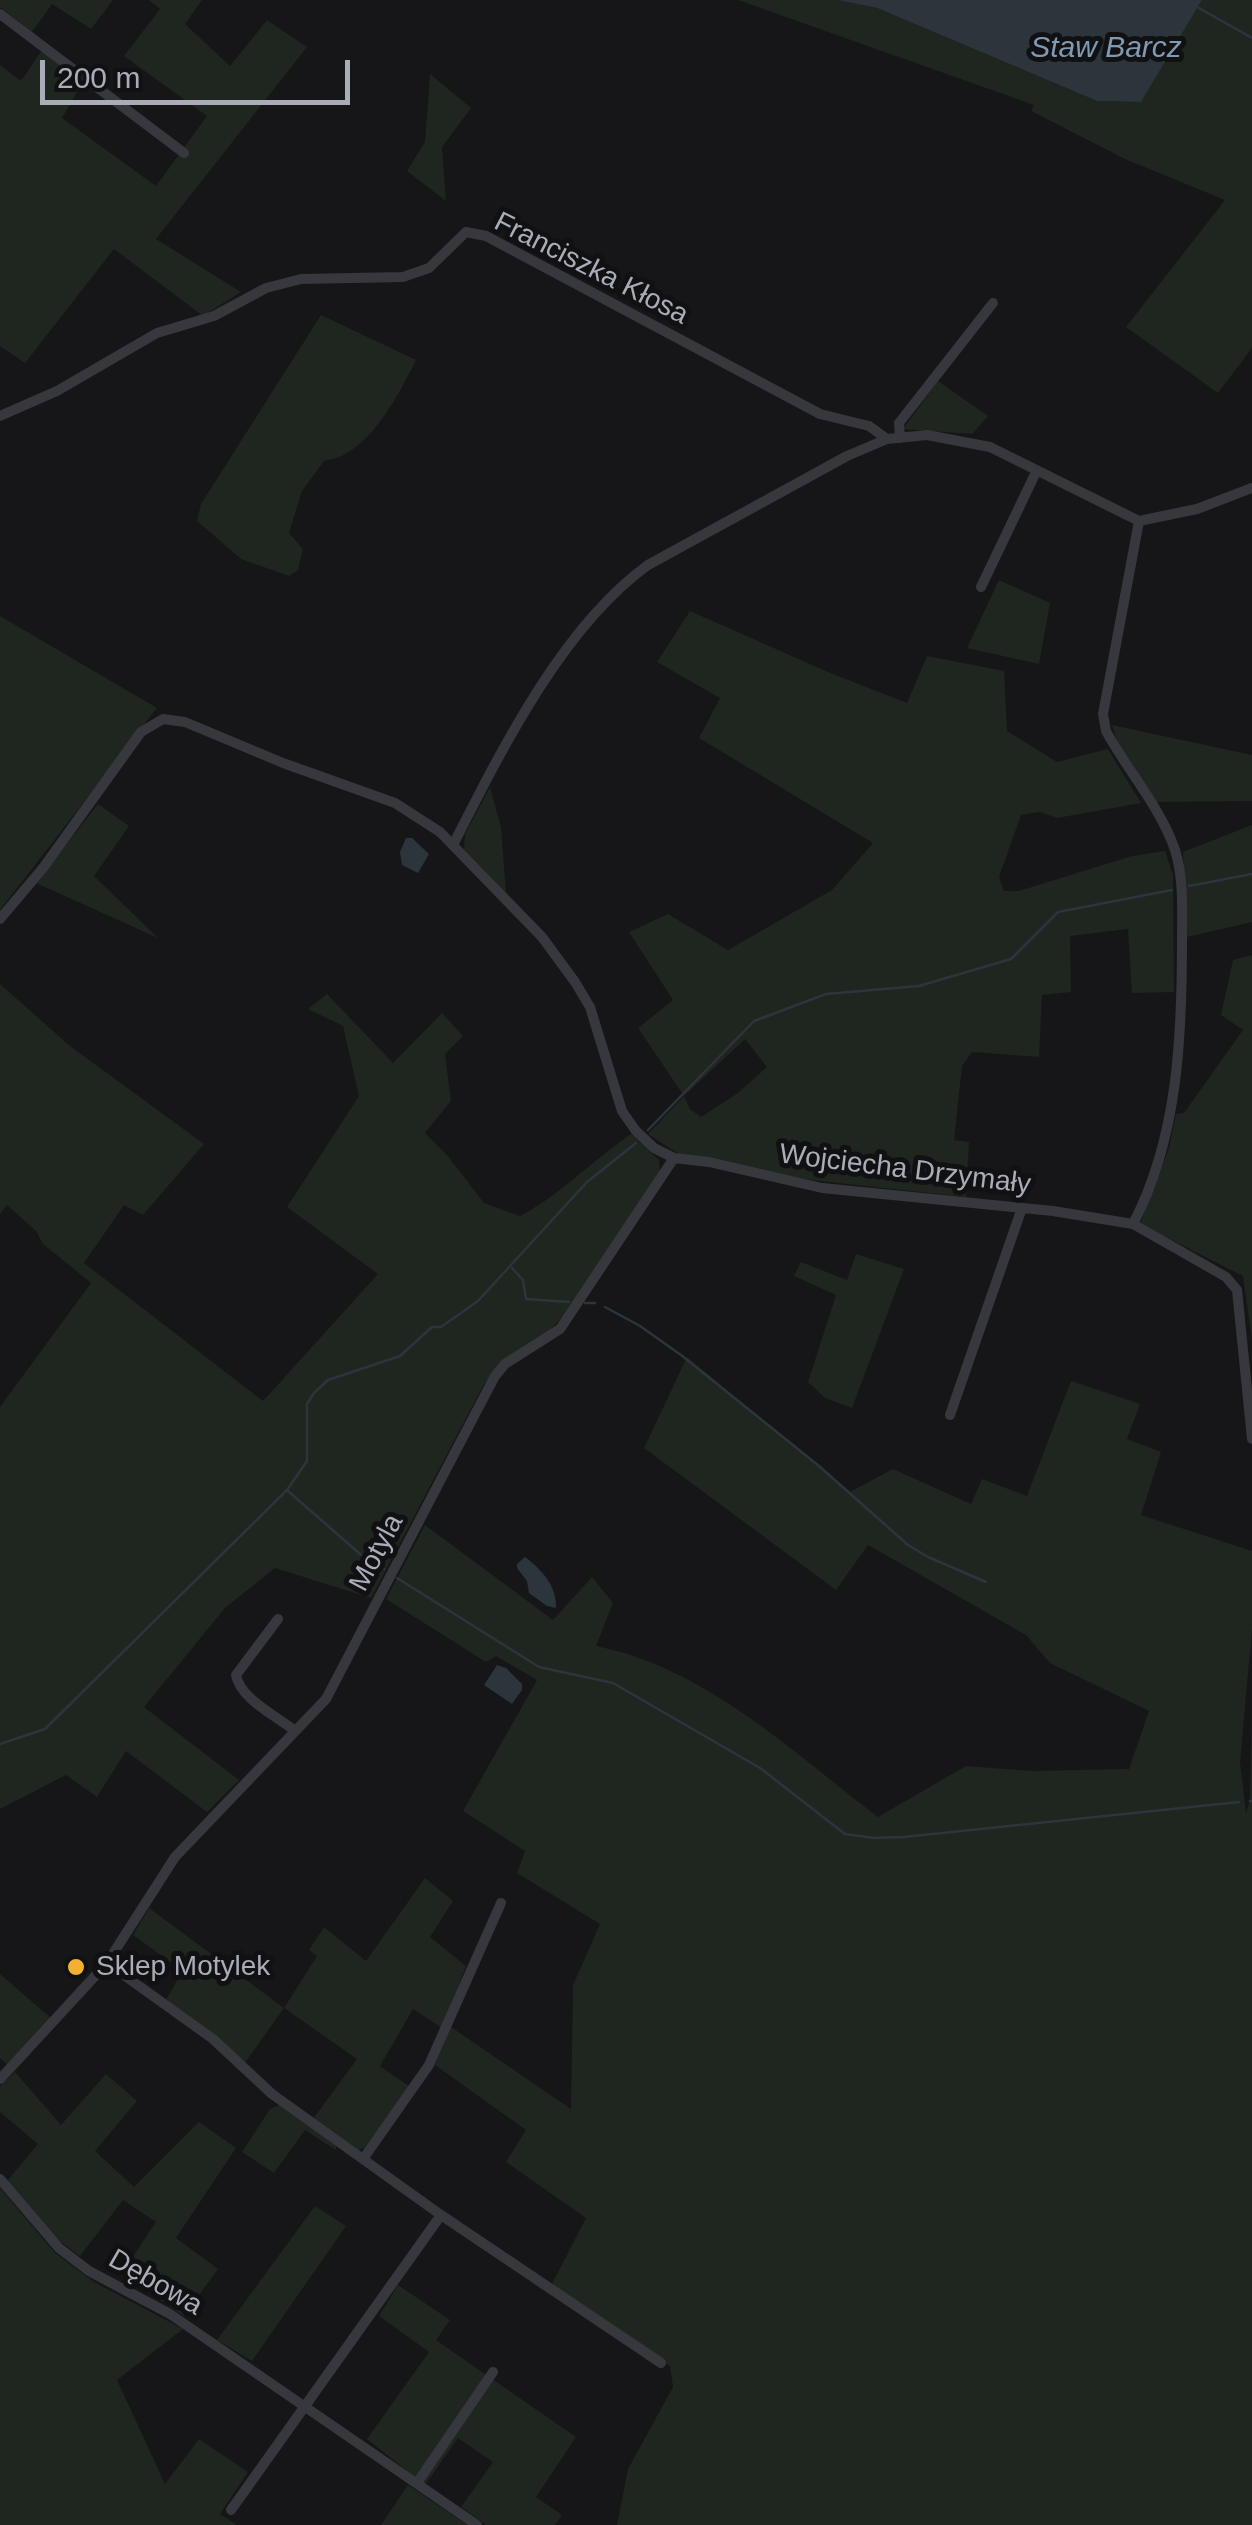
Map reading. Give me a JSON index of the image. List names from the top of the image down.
{
  "streets": {
    "street": [
      "Franciszka Kłosa",
      "Wojciecha Drzymały",
      "Motyla",
      "Dębowa"
    ]
  },
  "crossings": [
    ["Wojciecha Drzymały", "Motyla"]
  ],
  "water": ["Staw Barcz"],
  "places": ["Sklep Motylek"],
  "scale_bar": "200 m"
}
